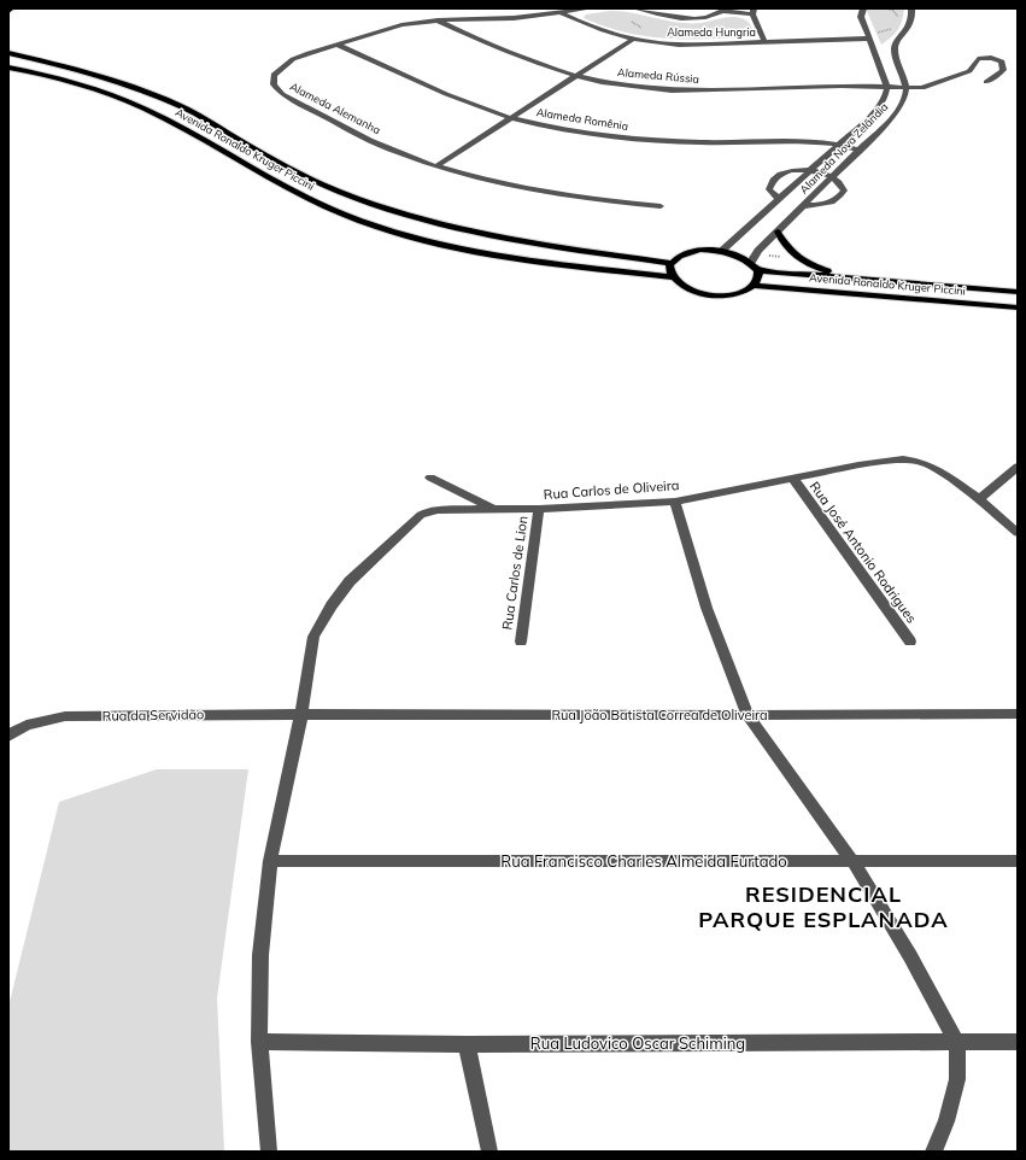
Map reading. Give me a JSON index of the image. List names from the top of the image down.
{
  "streets": {
    "main road": ["Avenida Ronaldo Kruger Piccini"],
    "street": [
      "Alameda Hungria",
      "Alameda Rússia",
      "Alameda Alemanha",
      "Alameda Romênia",
      "Alameda Nova Zelãndia",
      "Rua Carlos de Oliveira",
      "Rua José Antonio Rodrigues",
      "Rua Carlos de Lion",
      "Rua da Servidão",
      "Rua João Batista Correa de Oliveira",
      "Rua Francisco Charles Almeida Furtado",
      "Rua Ludovico Oscar Schiming"
    ]
  },
  "crossings": [
    ["Alameda Hungria", "Alameda Alemanha"],
    ["Alameda Hungria", "Alameda Nova Zelãndia"],
    ["Alameda Rússia", "Alameda Alemanha"],
    ["Alameda Rússia", "Alameda Nova Zelãndia"],
    ["Alameda Alemanha", "Alameda Romênia"],
    ["Alameda Romênia", "Alameda Nova Zelãndia"],
    ["Rua Carlos de Oliveira", "Rua José Antonio Rodrigues"],
    ["Rua Carlos de Oliveira", "Rua Carlos de Lion"],
    ["Rua Carlos de Oliveira", "Rua da Servidão"],
    ["Rua Carlos de Oliveira", "Rua João Batista Correa de Oliveira"],
    ["Rua Carlos de Oliveira", "Rua Francisco Charles Almeida Furtado"],
    ["Rua Carlos de Oliveira", "Rua Ludovico Oscar Schiming"],
    ["Rua da Servidão", "Rua João Batista Correa de Oliveira"]
  ],
  "districts": ["RESIDENCIAL PARQUE ESPLANADA"]
}
